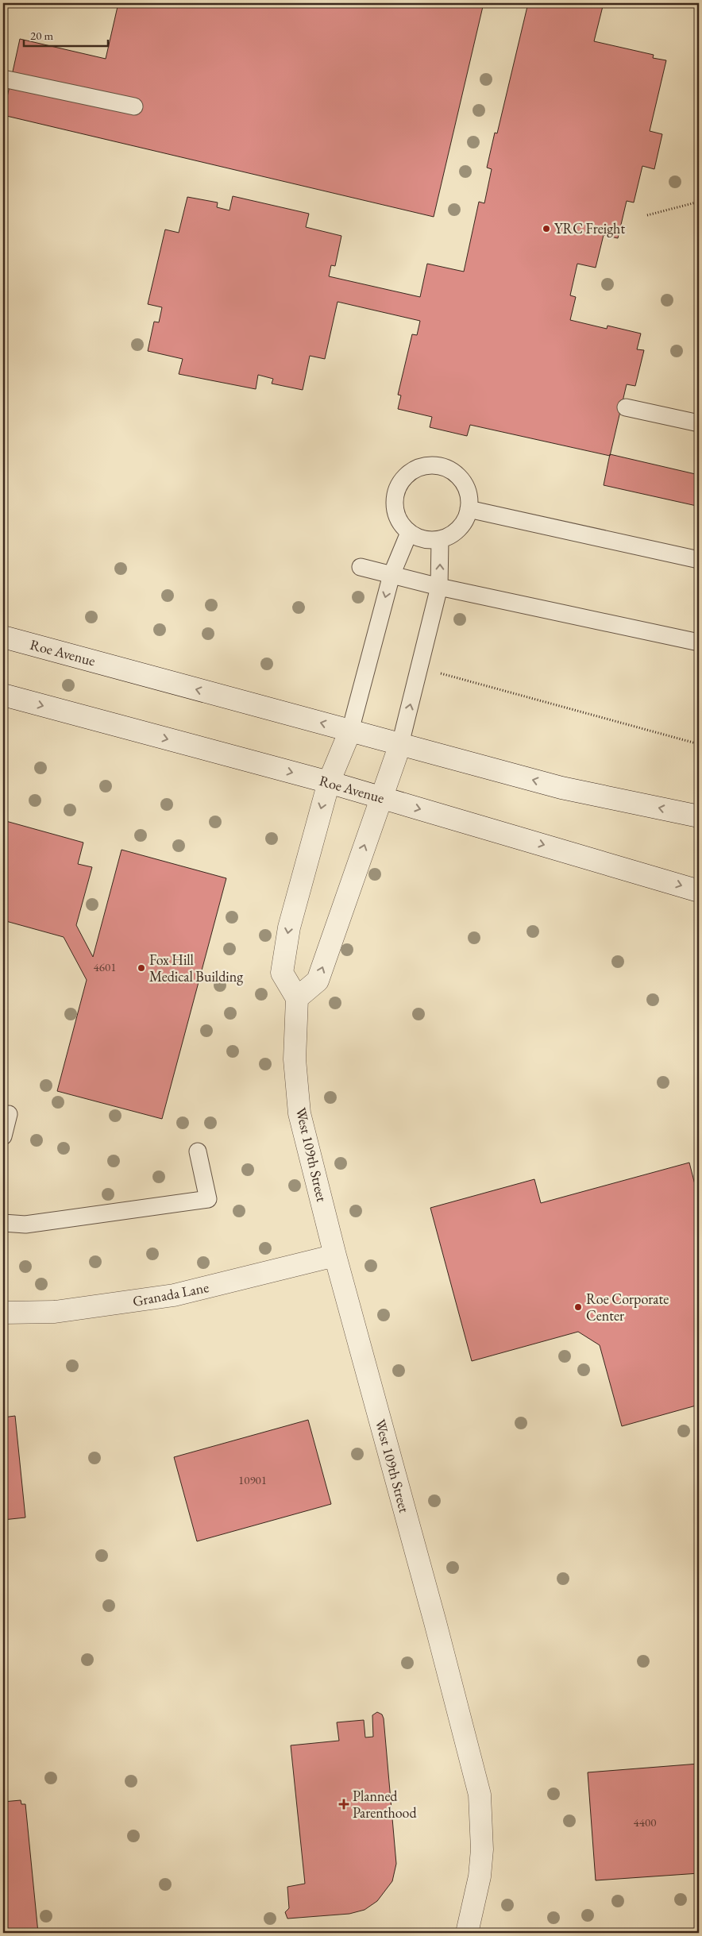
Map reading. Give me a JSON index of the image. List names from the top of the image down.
{
  "streets": {
    "street": ["Roe Avenue", "West 109th Street", "Granada Lane"]
  },
  "crossings": [
    ["West 109th Street", "Granada Lane"]
  ],
  "places": {
    "other": ["YRC Freight", "Fox Hill Medical Building", "Roe Corporate Center"],
    "health": ["Planned Parenthood"]
  },
  "house_numbers": ["4601", "10901", "4400"],
  "scale_bar": "20 m"
}
